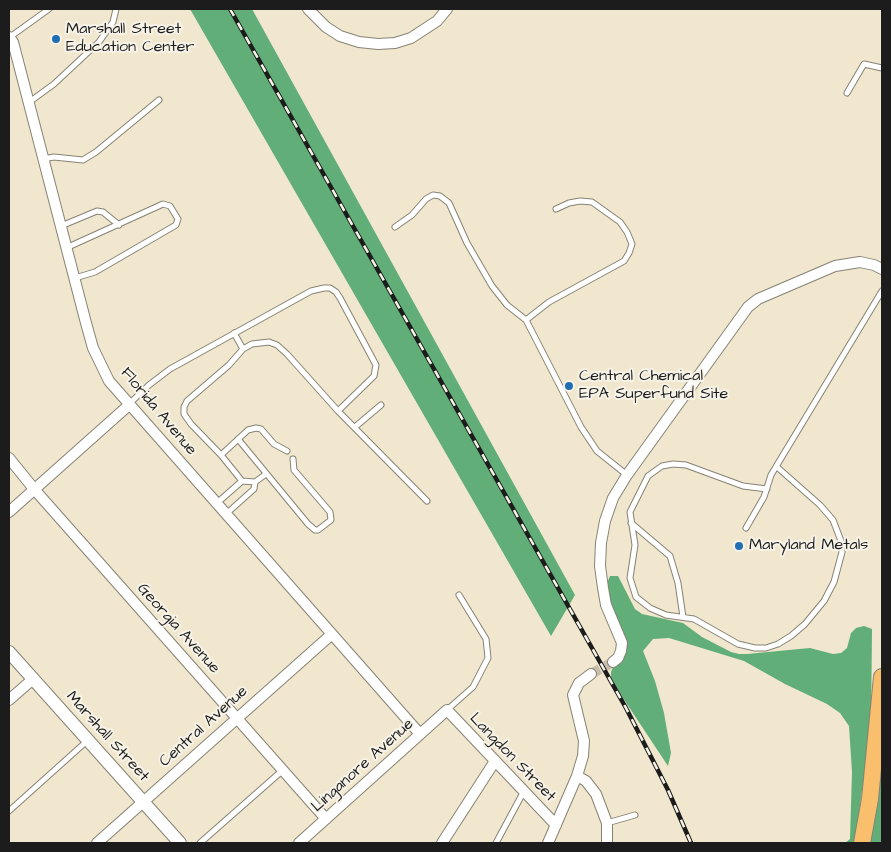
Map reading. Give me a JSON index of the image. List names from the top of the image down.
{
  "streets": {
    "street": [
      "Florida Avenue",
      "Georgia Avenue",
      "Central Avenue",
      "Marshall Street",
      "Langdon Street",
      "Linganore Avenue"
    ]
  },
  "crossings": [
    ["Florida Avenue", "Central Avenue"],
    ["Florida Avenue", "Linganore Avenue"],
    ["Georgia Avenue", "Central Avenue"],
    ["Georgia Avenue", "Linganore Avenue"],
    ["Central Avenue", "Marshall Street"],
    ["Langdon Street", "Linganore Avenue"]
  ],
  "places": ["Marshall Street Education Center", "Central Chemical EPA Superfund Site", "Maryland Metals"]
}
